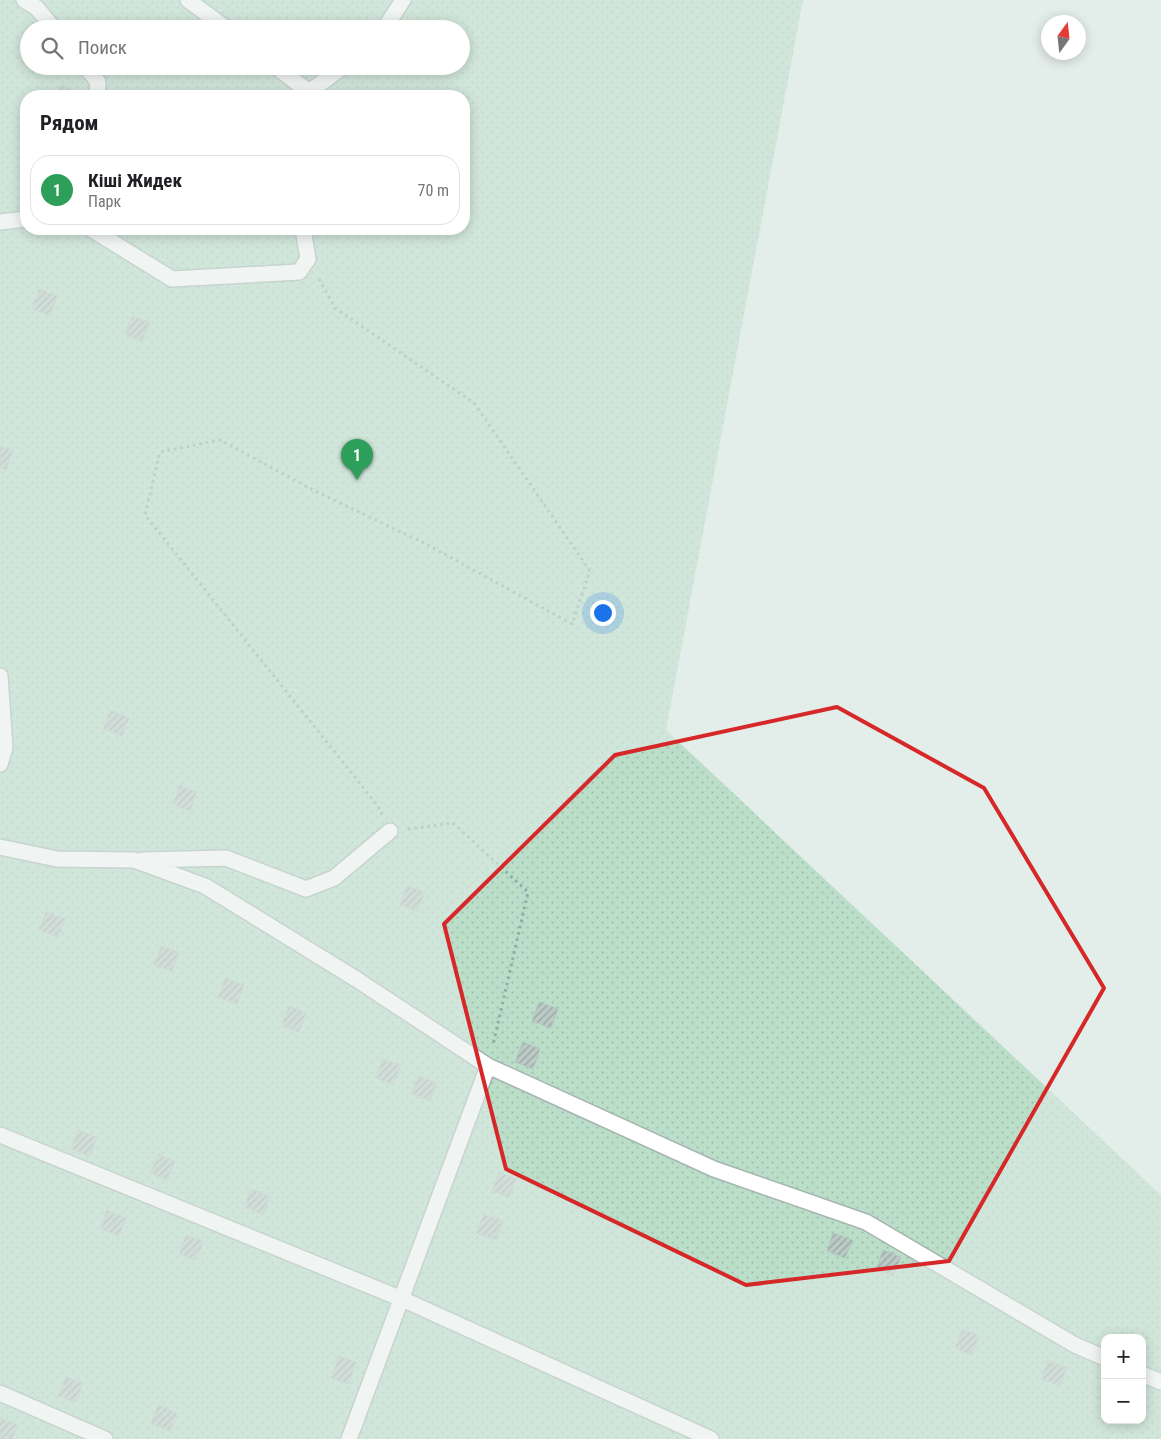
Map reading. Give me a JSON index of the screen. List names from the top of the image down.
{
  "north": "top",
  "page": {
    "search": "Поиск",
    "heading": "Рядом",
    "list": [
      {
        "mark": "1",
        "name": "Кіші Жидек",
        "note": "Парк",
        "value": "70 m"
      }
    ],
    "pins": "1",
    "map_buttons": ["+", "−"]
  }
}
